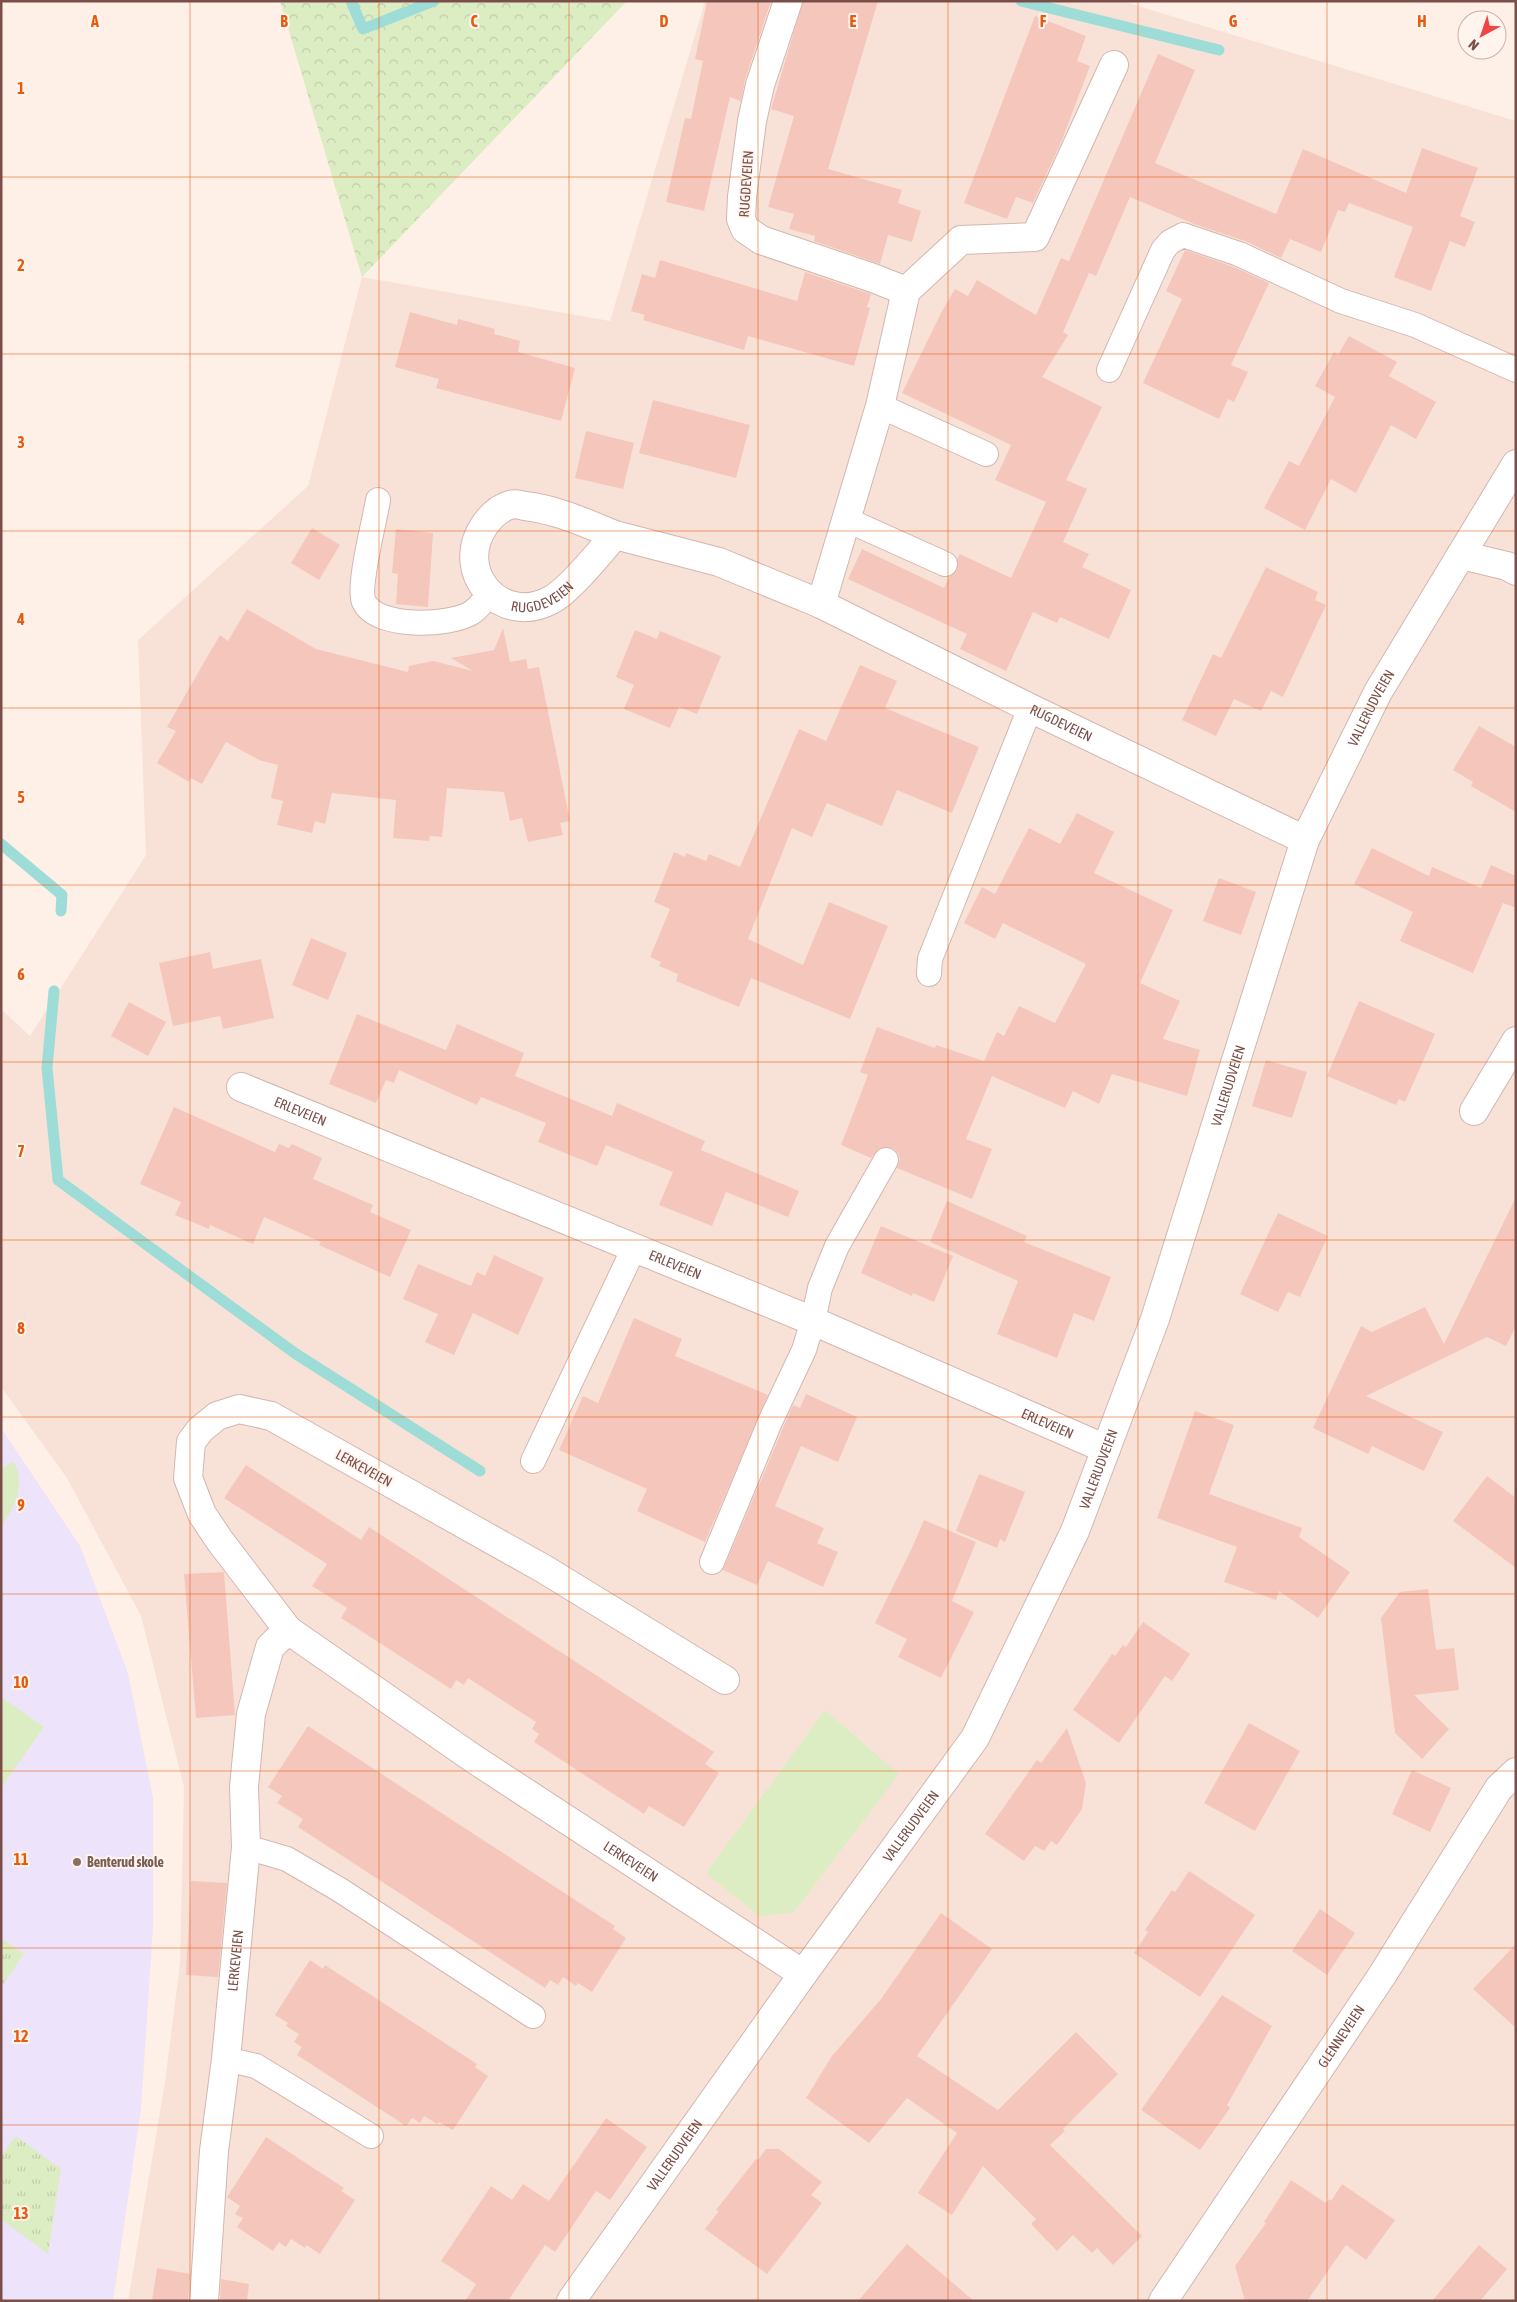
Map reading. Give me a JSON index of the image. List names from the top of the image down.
{
  "streets": {
    "street": [
      "RUGDEVEIEN",
      "VALLERUDVEIEN",
      "ERLEVEIEN",
      "LERKEVEIEN",
      "GLENNEVEIEN"
    ]
  },
  "crossings": [
    ["RUGDEVEIEN", "VALLERUDVEIEN"],
    ["VALLERUDVEIEN", "ERLEVEIEN"],
    ["VALLERUDVEIEN", "LERKEVEIEN"]
  ],
  "places": ["Benterud skole"],
  "north": "bottom left",
  "grid": {
    "columns": [
      "A",
      "B",
      "C",
      "D",
      "E",
      "F",
      "G",
      "H"
    ],
    "rows": [
      "1",
      "2",
      "3",
      "4",
      "5",
      "6",
      "7",
      "8",
      "9",
      "10",
      "11",
      "12",
      "13"
    ]
  }
}
